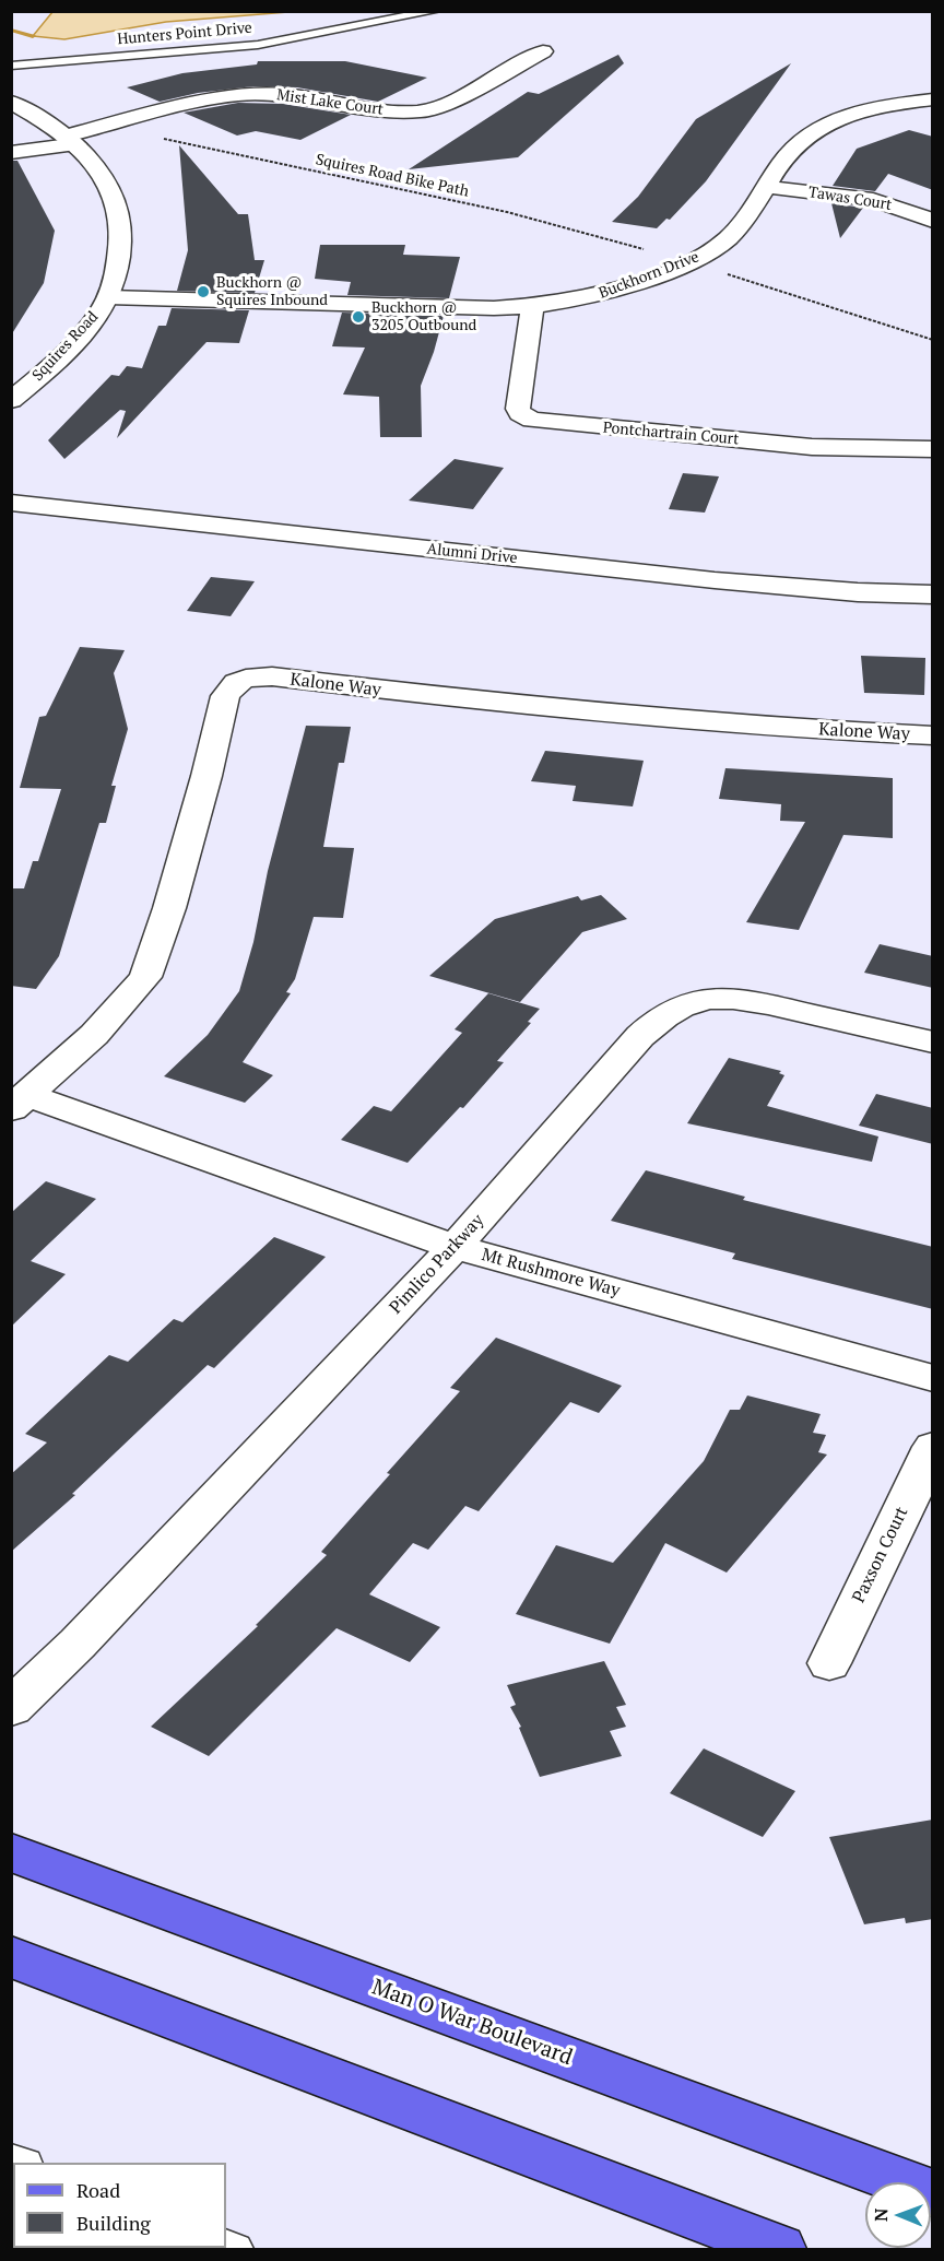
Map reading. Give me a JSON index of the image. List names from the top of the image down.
{
  "streets": {
    "main road": ["Man O War Boulevard"],
    "street": [
      "Mist Lake Court",
      "Tawas Court",
      "Buckhorn Drive",
      "Squires Road",
      "Pontchartrain Court",
      "Alumni Drive",
      "Kalone Way",
      "Pimlico Parkway",
      "Mt Rushmore Way",
      "Paxson Court"
    ],
    "lane": ["Hunters Point Drive"],
    "path": ["Squires Road Bike Path"]
  },
  "crossings": [
    ["Mist Lake Court", "Squires Road Bike Path"],
    ["Mist Lake Court", "Squires Road"],
    ["Tawas Court", "Buckhorn Drive"],
    ["Buckhorn Drive", "Squires Road"],
    ["Buckhorn Drive", "Pontchartrain Court"],
    ["Kalone Way", "Mt Rushmore Way"],
    ["Pimlico Parkway", "Mt Rushmore Way"]
  ],
  "places": ["Buckhorn @ Squires Inbound", "Buckhorn @ 3205 Outbound"],
  "legend": ["Road", "Building"],
  "north": "left"
}
